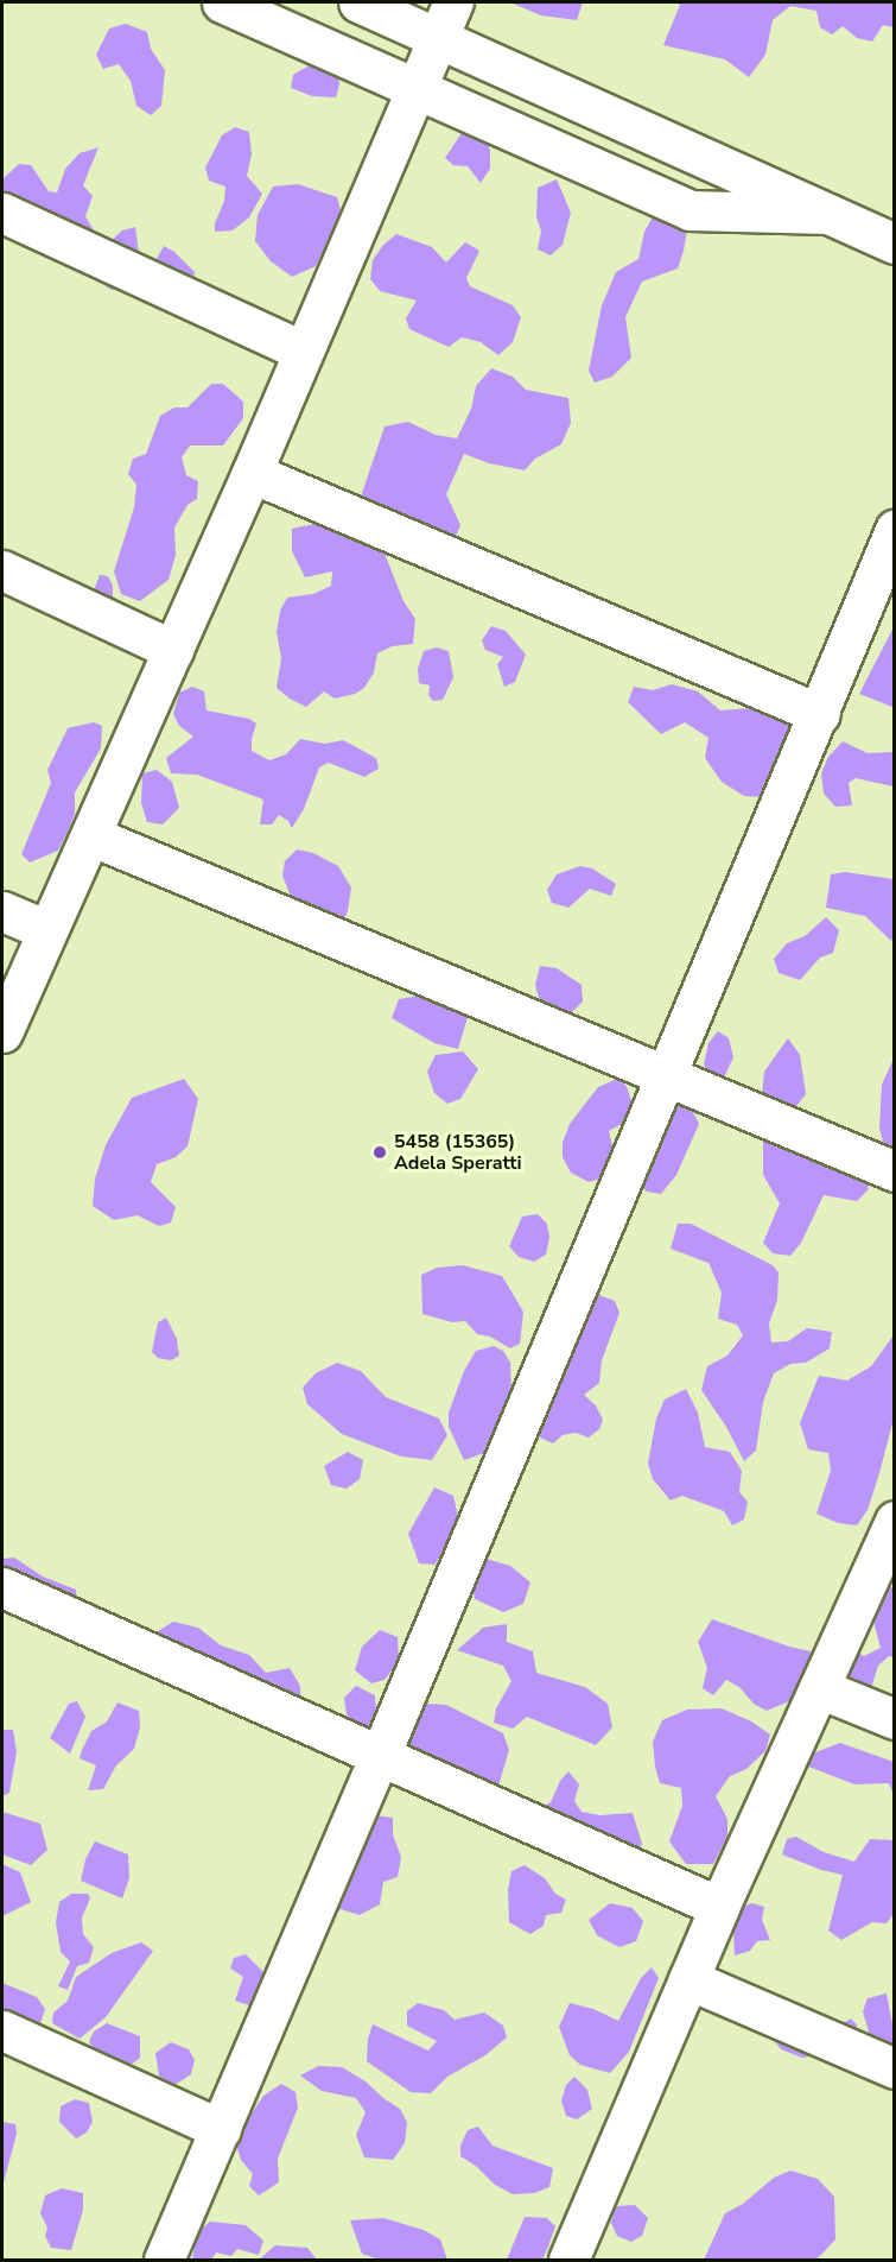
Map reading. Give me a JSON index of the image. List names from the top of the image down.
{
  "places": ["5458 (15365) Adela Speratti"]
}
